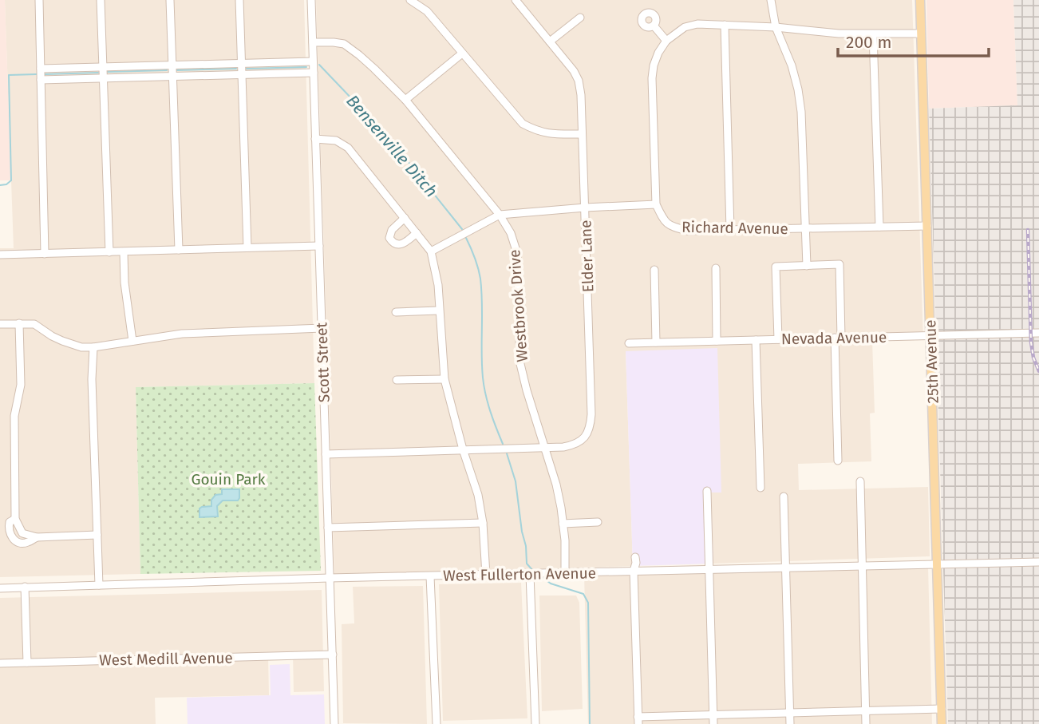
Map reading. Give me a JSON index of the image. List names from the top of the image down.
{
  "streets": {
    "main road": ["25th Avenue"],
    "street": [
      "Richard Avenue",
      "Elder Lane",
      "Westbrook Drive",
      "Nevada Avenue",
      "Scott Street",
      "West Fullerton Avenue",
      "West Medill Avenue"
    ]
  },
  "crossings": [
    ["Richard Avenue", "25th Avenue"],
    ["Elder Lane", "Westbrook Drive"],
    ["Elder Lane", "Scott Street"],
    ["Westbrook Drive", "Scott Street"],
    ["Westbrook Drive", "West Fullerton Avenue"],
    ["Nevada Avenue", "25th Avenue"],
    ["25th Avenue", "West Fullerton Avenue"],
    ["Scott Street", "West Fullerton Avenue"],
    ["Scott Street", "West Medill Avenue"]
  ],
  "water": ["Bensenville Ditch"],
  "parks": ["Gouin Park"],
  "scale_bar": "200 m"
}
